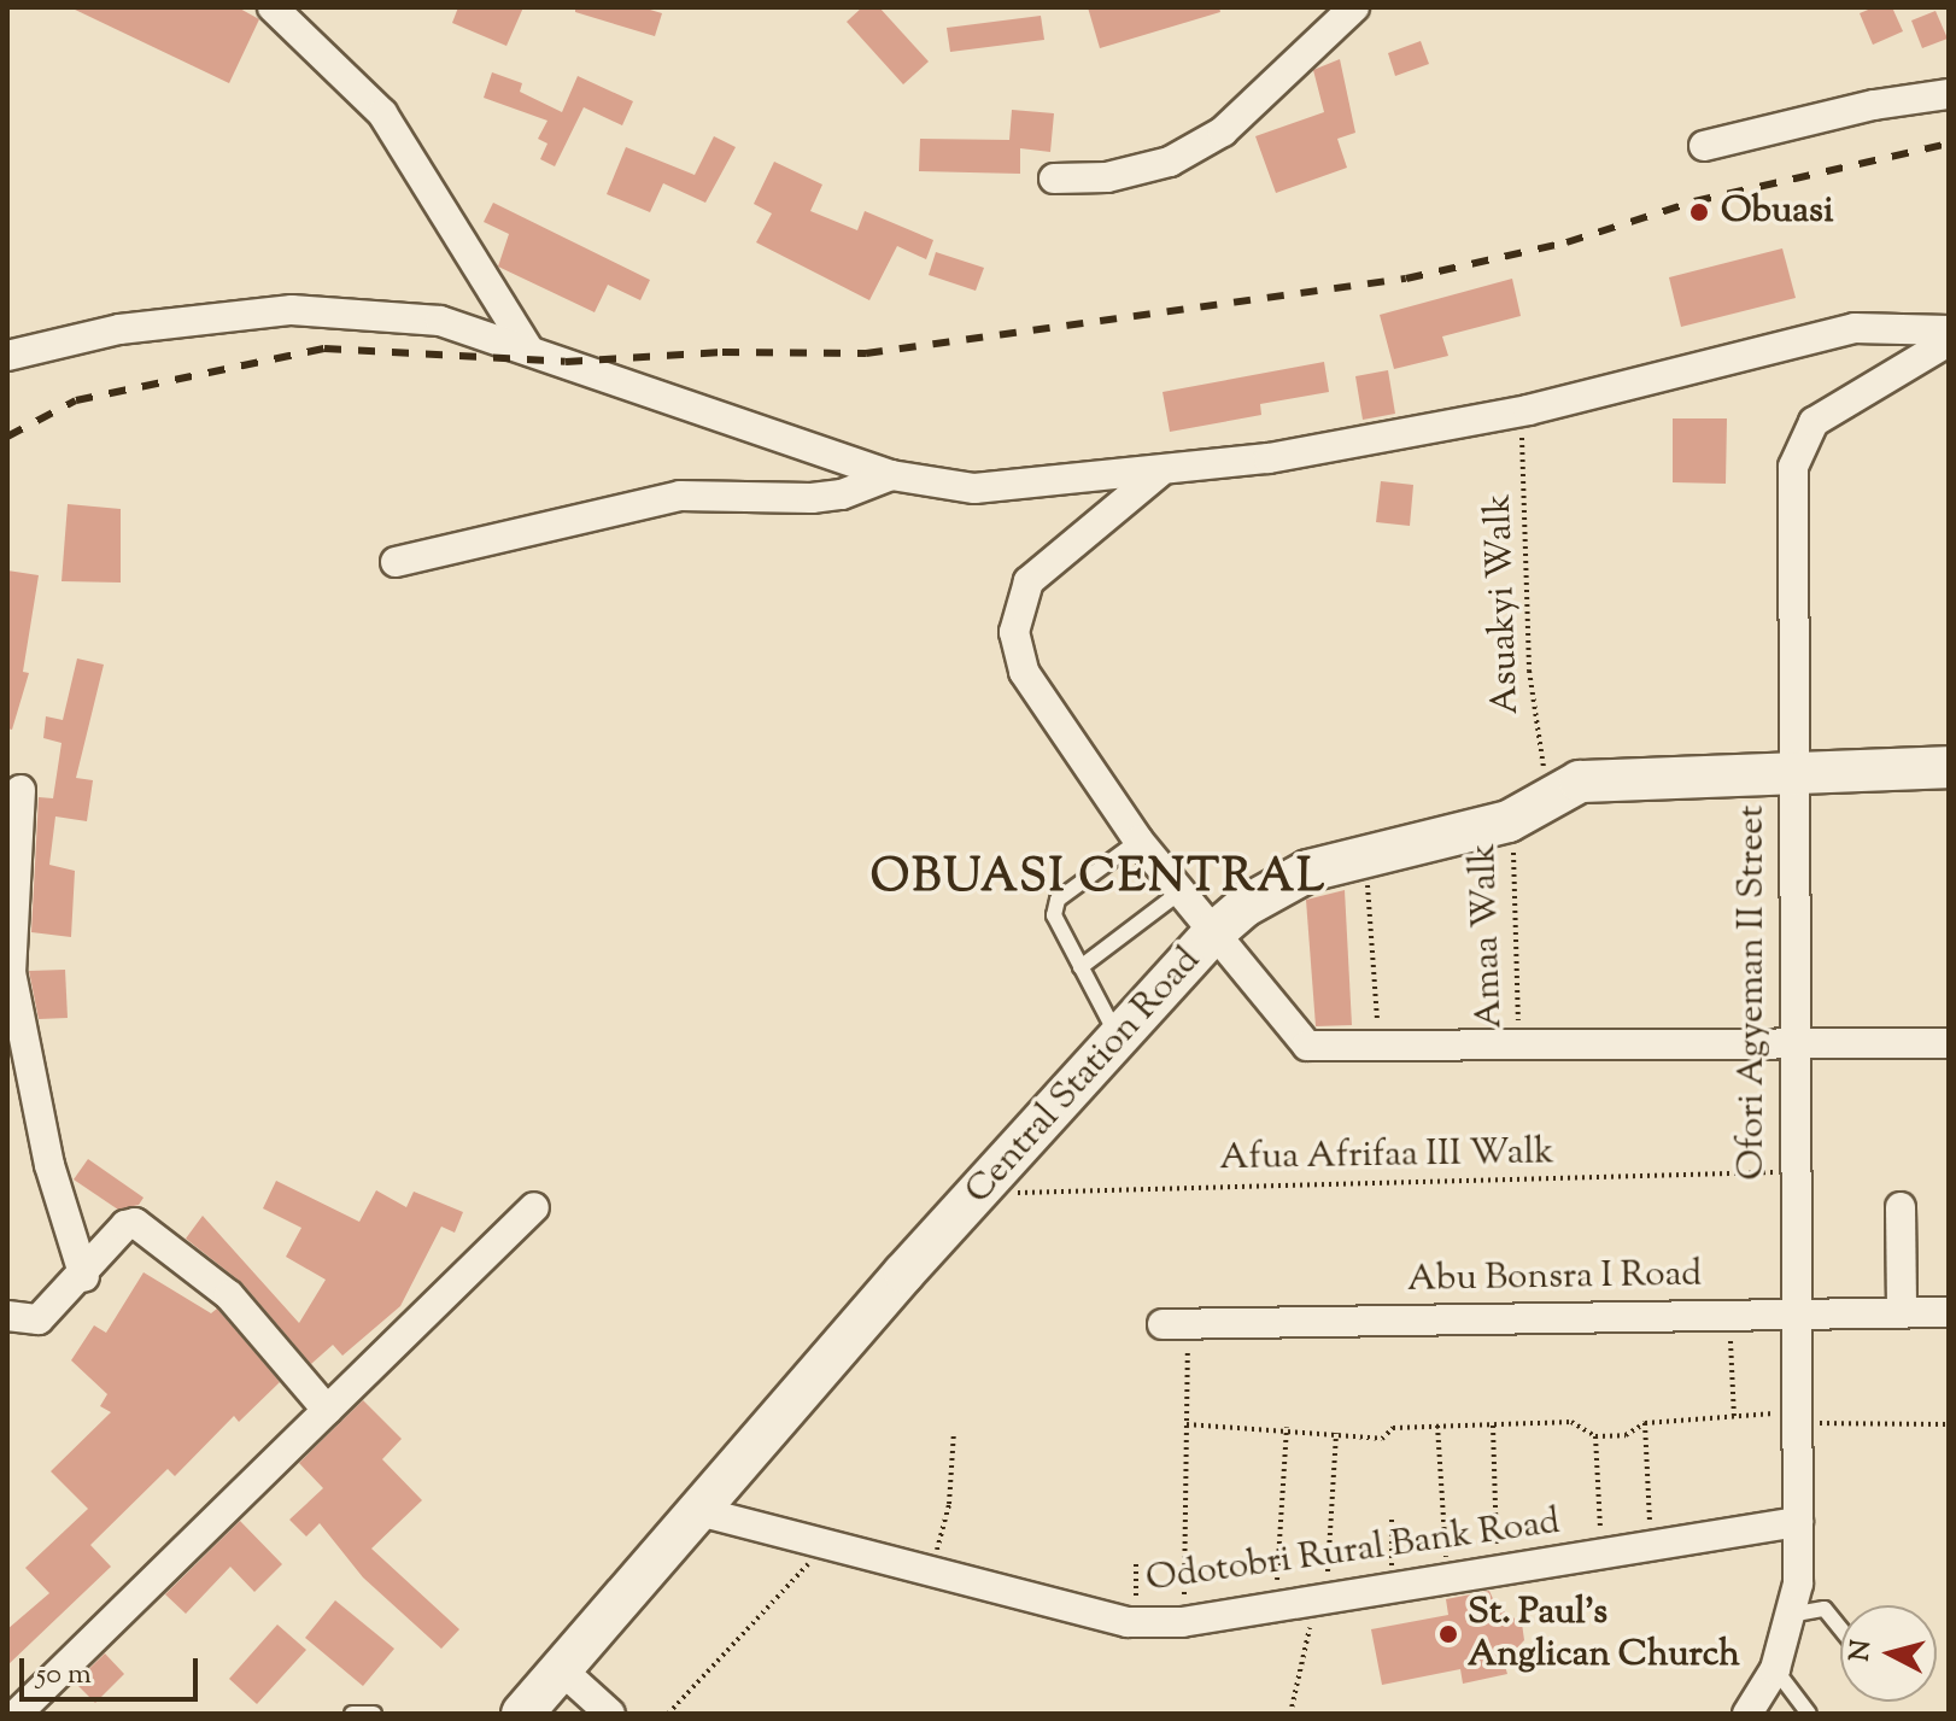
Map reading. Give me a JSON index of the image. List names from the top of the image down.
{
  "streets": {
    "street": [
      "Ofori Agyeman II Street",
      "Central Station Road",
      "Abu Bonsra I Road",
      "Odotobri Rural Bank Road"
    ],
    "path": ["Asuakyi Walk", "Amaa Walk", "Afua Afrifaa III Walk"]
  },
  "crossings": [
    ["Asuakyi Walk", "Central Station Road"],
    ["Amaa Walk", "Central Station Road"],
    ["Ofori Agyeman II Street", "Central Station Road"],
    ["Ofori Agyeman II Street", "Afua Afrifaa III Walk"],
    ["Ofori Agyeman II Street", "Abu Bonsra I Road"],
    ["Ofori Agyeman II Street", "Odotobri Rural Bank Road"],
    ["Central Station Road", "Afua Afrifaa III Walk"],
    ["Central Station Road", "Odotobri Rural Bank Road"]
  ],
  "districts": ["OBUASI CENTRAL"],
  "places": ["Obuasi", "St. Paul's Anglican Church"],
  "scale_bar": "50 m",
  "north": "left"
}
